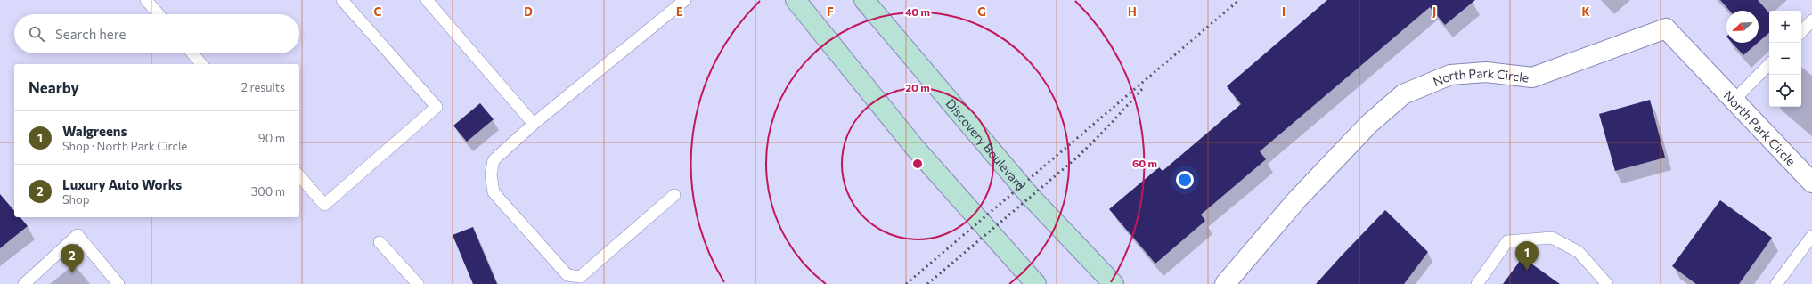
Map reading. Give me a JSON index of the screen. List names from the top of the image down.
{
  "streets": {
    "street": ["North Park Circle", "Discovery Boulevard"]
  },
  "north": "bottom left",
  "page": {
    "map_buttons": ["+", "−"],
    "search": "Search here",
    "heading": ["Nearby", "2 results"],
    "list": [
      {
        "mark": "1",
        "name": "Walgreens",
        "note": "Shop · North Park Circle",
        "value": "90 m"
      },
      {
        "mark": "2",
        "name": "Luxury Auto Works",
        "note": "Shop",
        "value": "300 m"
      }
    ],
    "pins": ["1", "2"]
  },
  "grid": {
    "columns": [
      "C",
      "D",
      "E",
      "F",
      "G",
      "H",
      "I",
      "J",
      "K"
    ]
  },
  "rings": ["40 m", "20 m", "60 m"]
}
